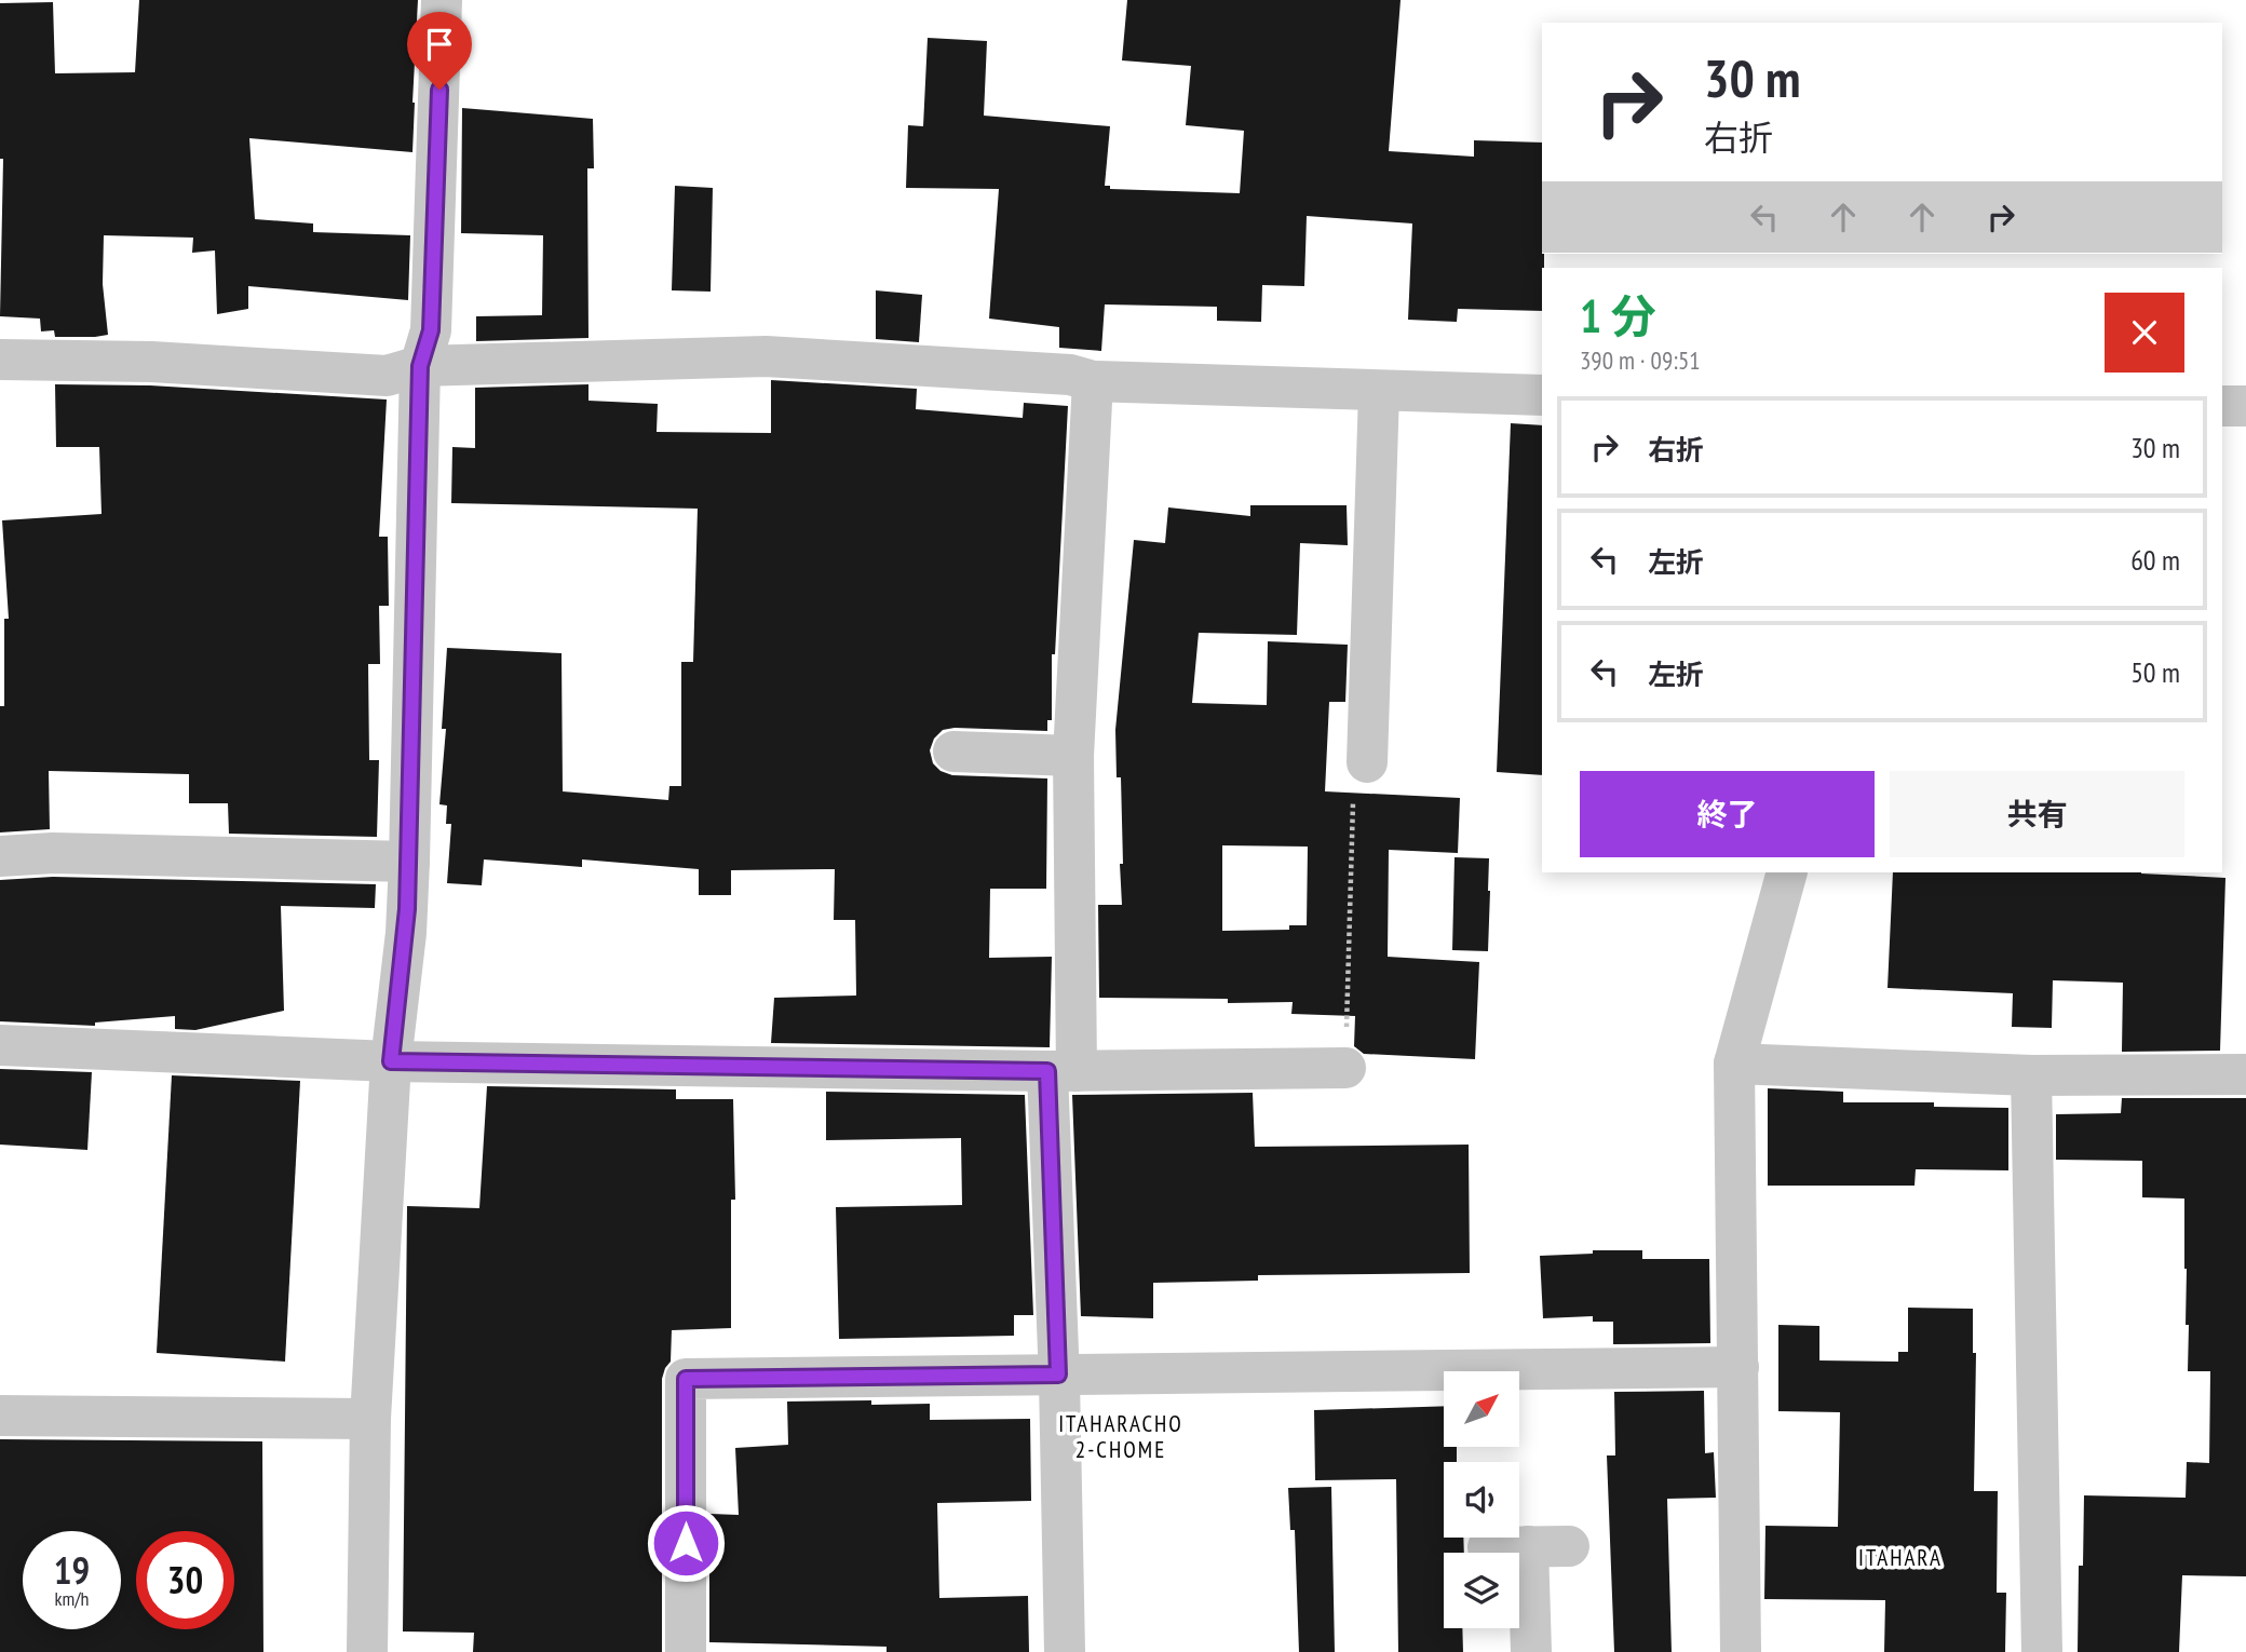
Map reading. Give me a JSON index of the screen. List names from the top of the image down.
{
  "districts": ["ITAHARACHO 2-CHOME", "ITAHARA"],
  "north": "top right",
  "page": {
    "turn": ["30 m", "右折"],
    "heading": ["1 分", "390 m · 09:51"],
    "list": [
      {
        "name": "右折",
        "value": "30 m"
      },
      {
        "name": "左折",
        "value": "60 m"
      },
      {
        "name": "左折",
        "value": "50 m"
      }
    ],
    "buttons": ["終了", "共有"],
    "speed": "19 km/h",
    "limit": "30"
  }
}
